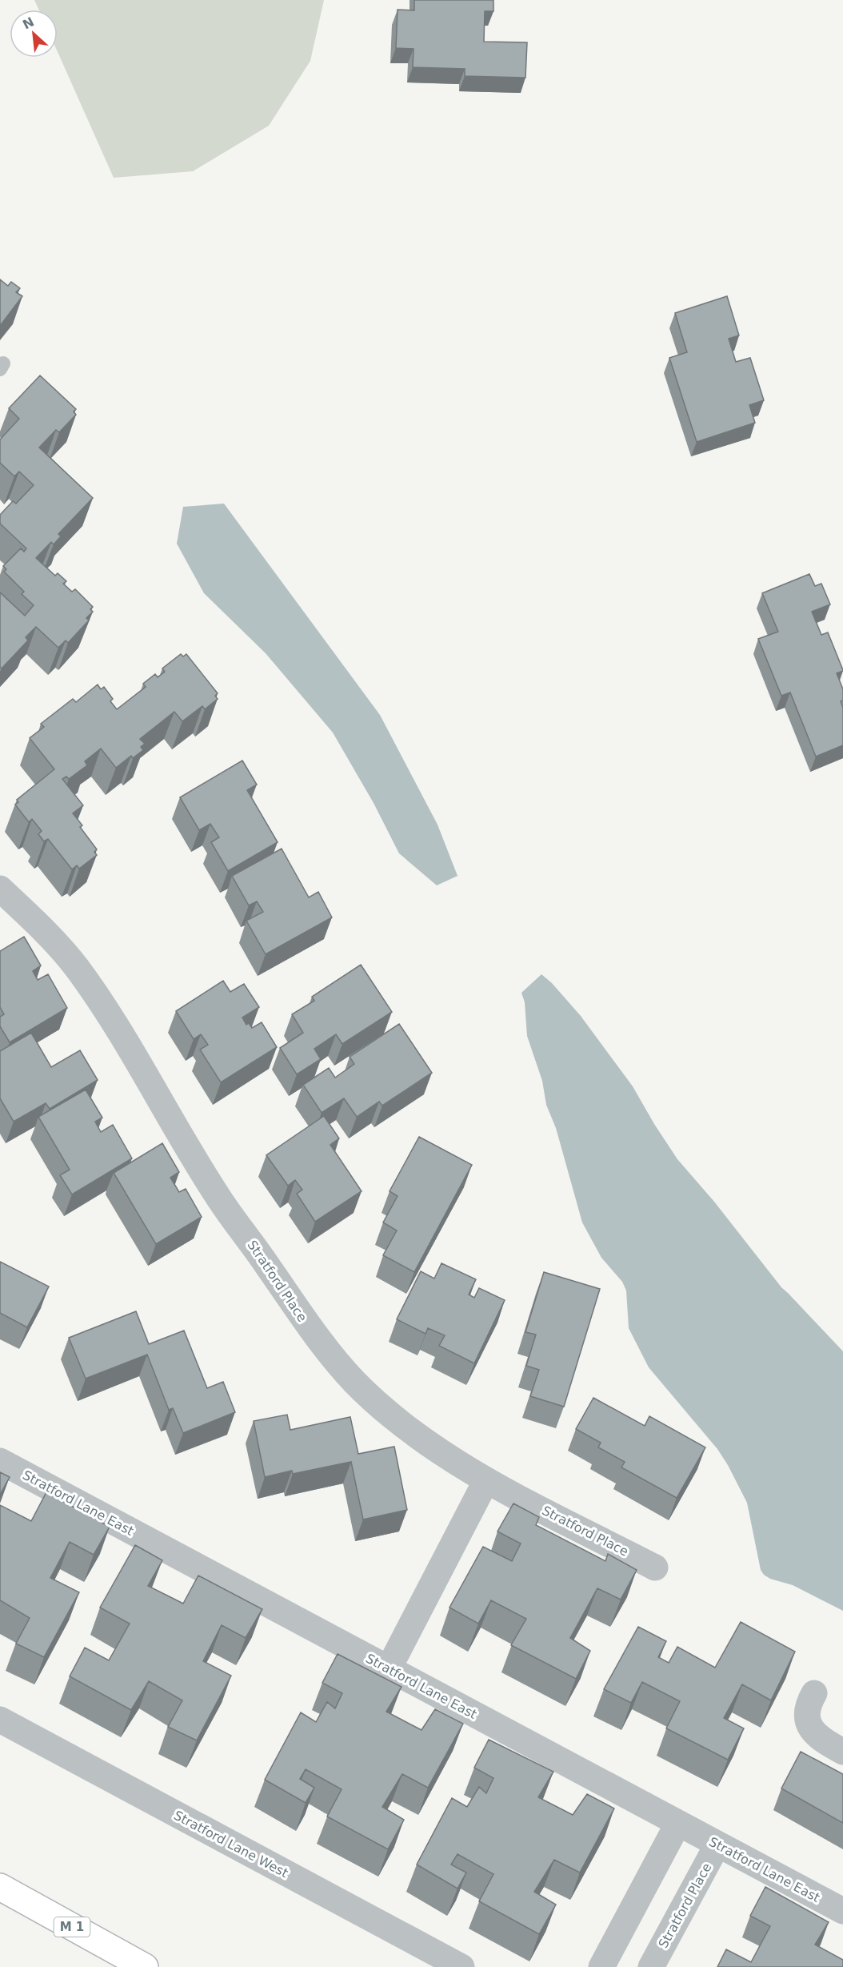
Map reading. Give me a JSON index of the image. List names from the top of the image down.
{
  "streets": {
    "main road": ["M 1"],
    "street": ["Stratford Place", "Stratford Lane East", "Stratford Lane West"]
  },
  "crossings": [
    ["Stratford Place", "Stratford Lane East"]
  ],
  "north": "top left"
}
